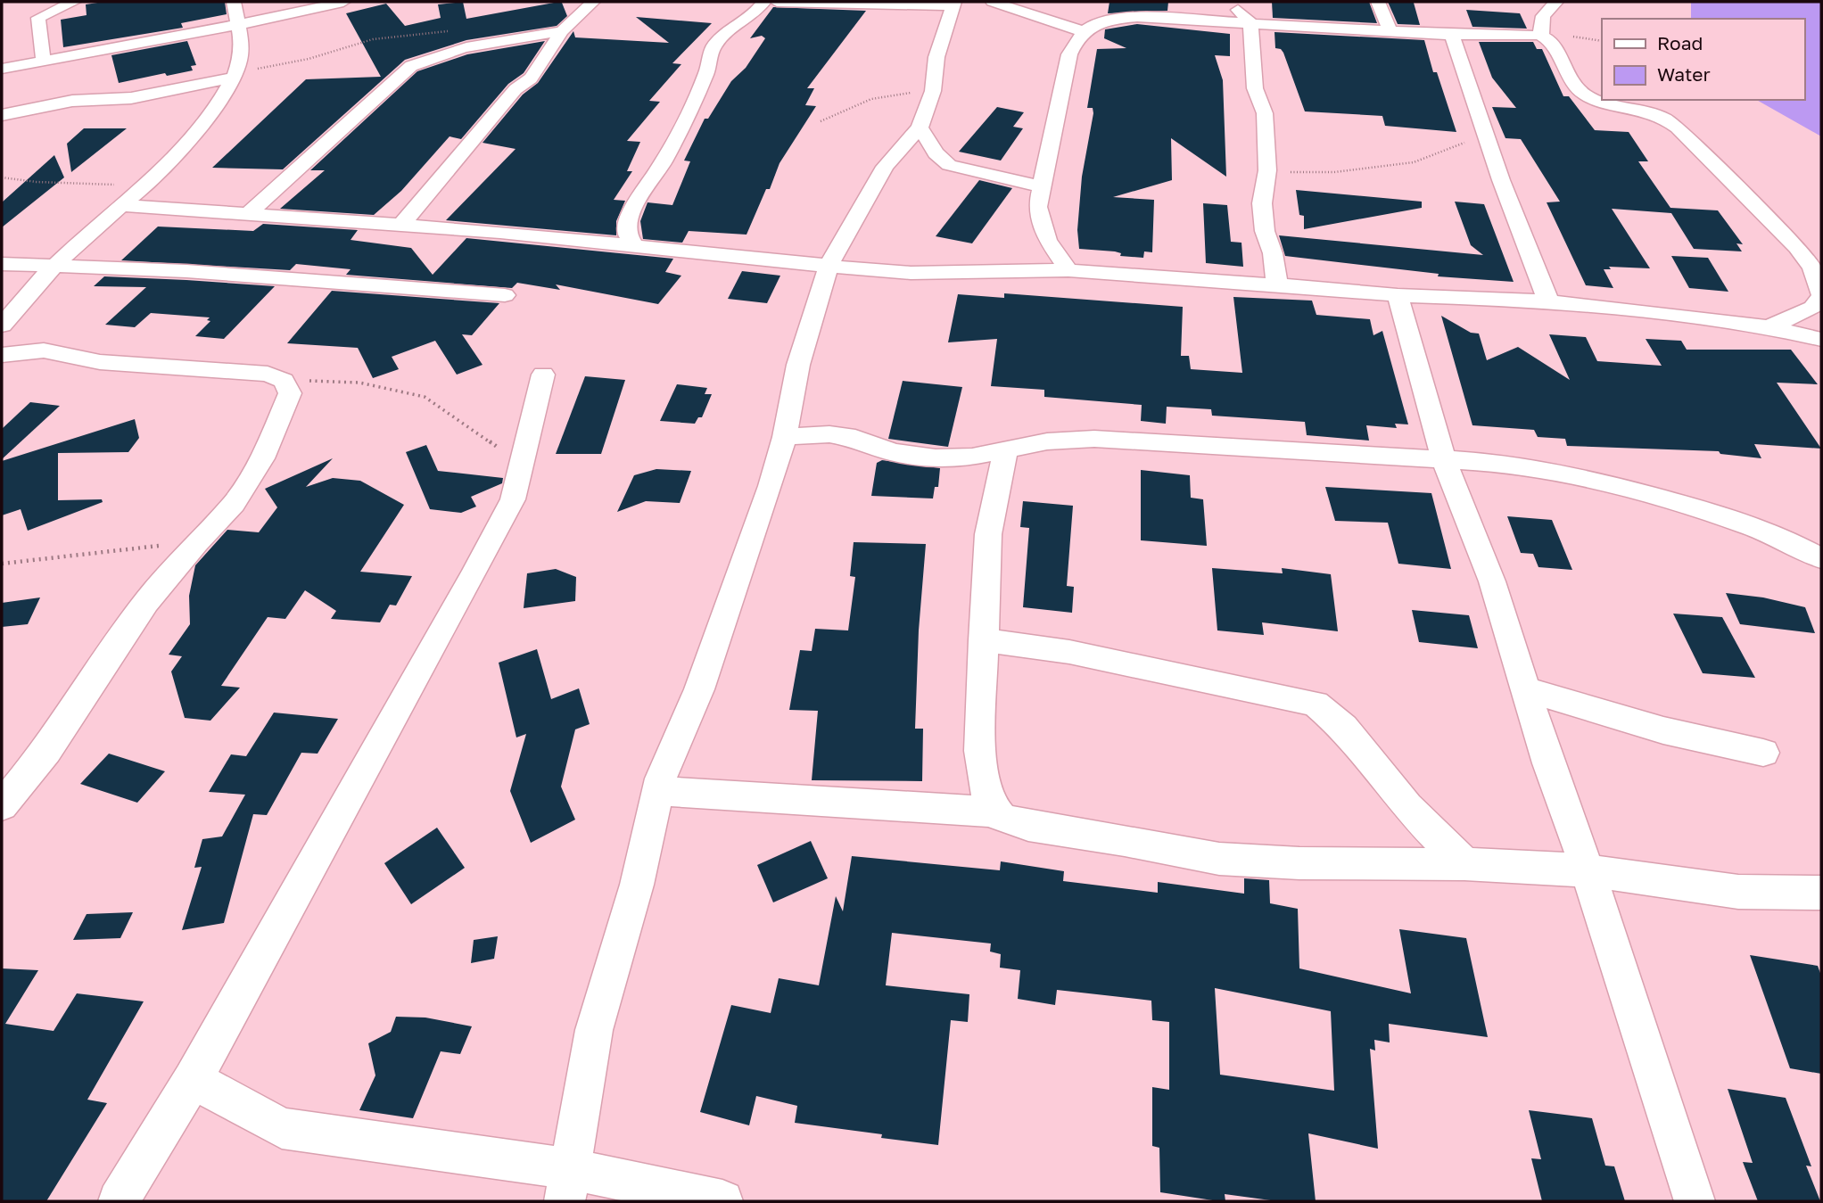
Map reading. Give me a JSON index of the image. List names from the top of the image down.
{
  "legend": ["Road", "Water"]
}
